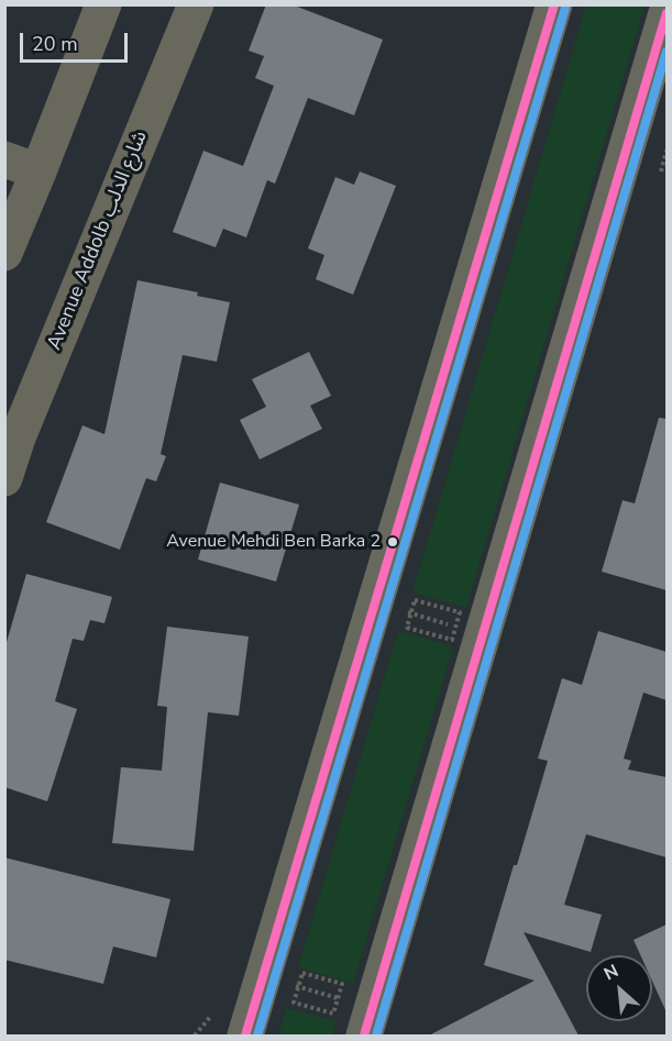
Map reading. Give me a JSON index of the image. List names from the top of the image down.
{
  "streets": {
    "street": ["Avenue Addolb شارع الدلب"]
  },
  "places": ["Avenue Mehdi Ben Barka 2"],
  "scale_bar": "20 m",
  "north": "top left"
}
